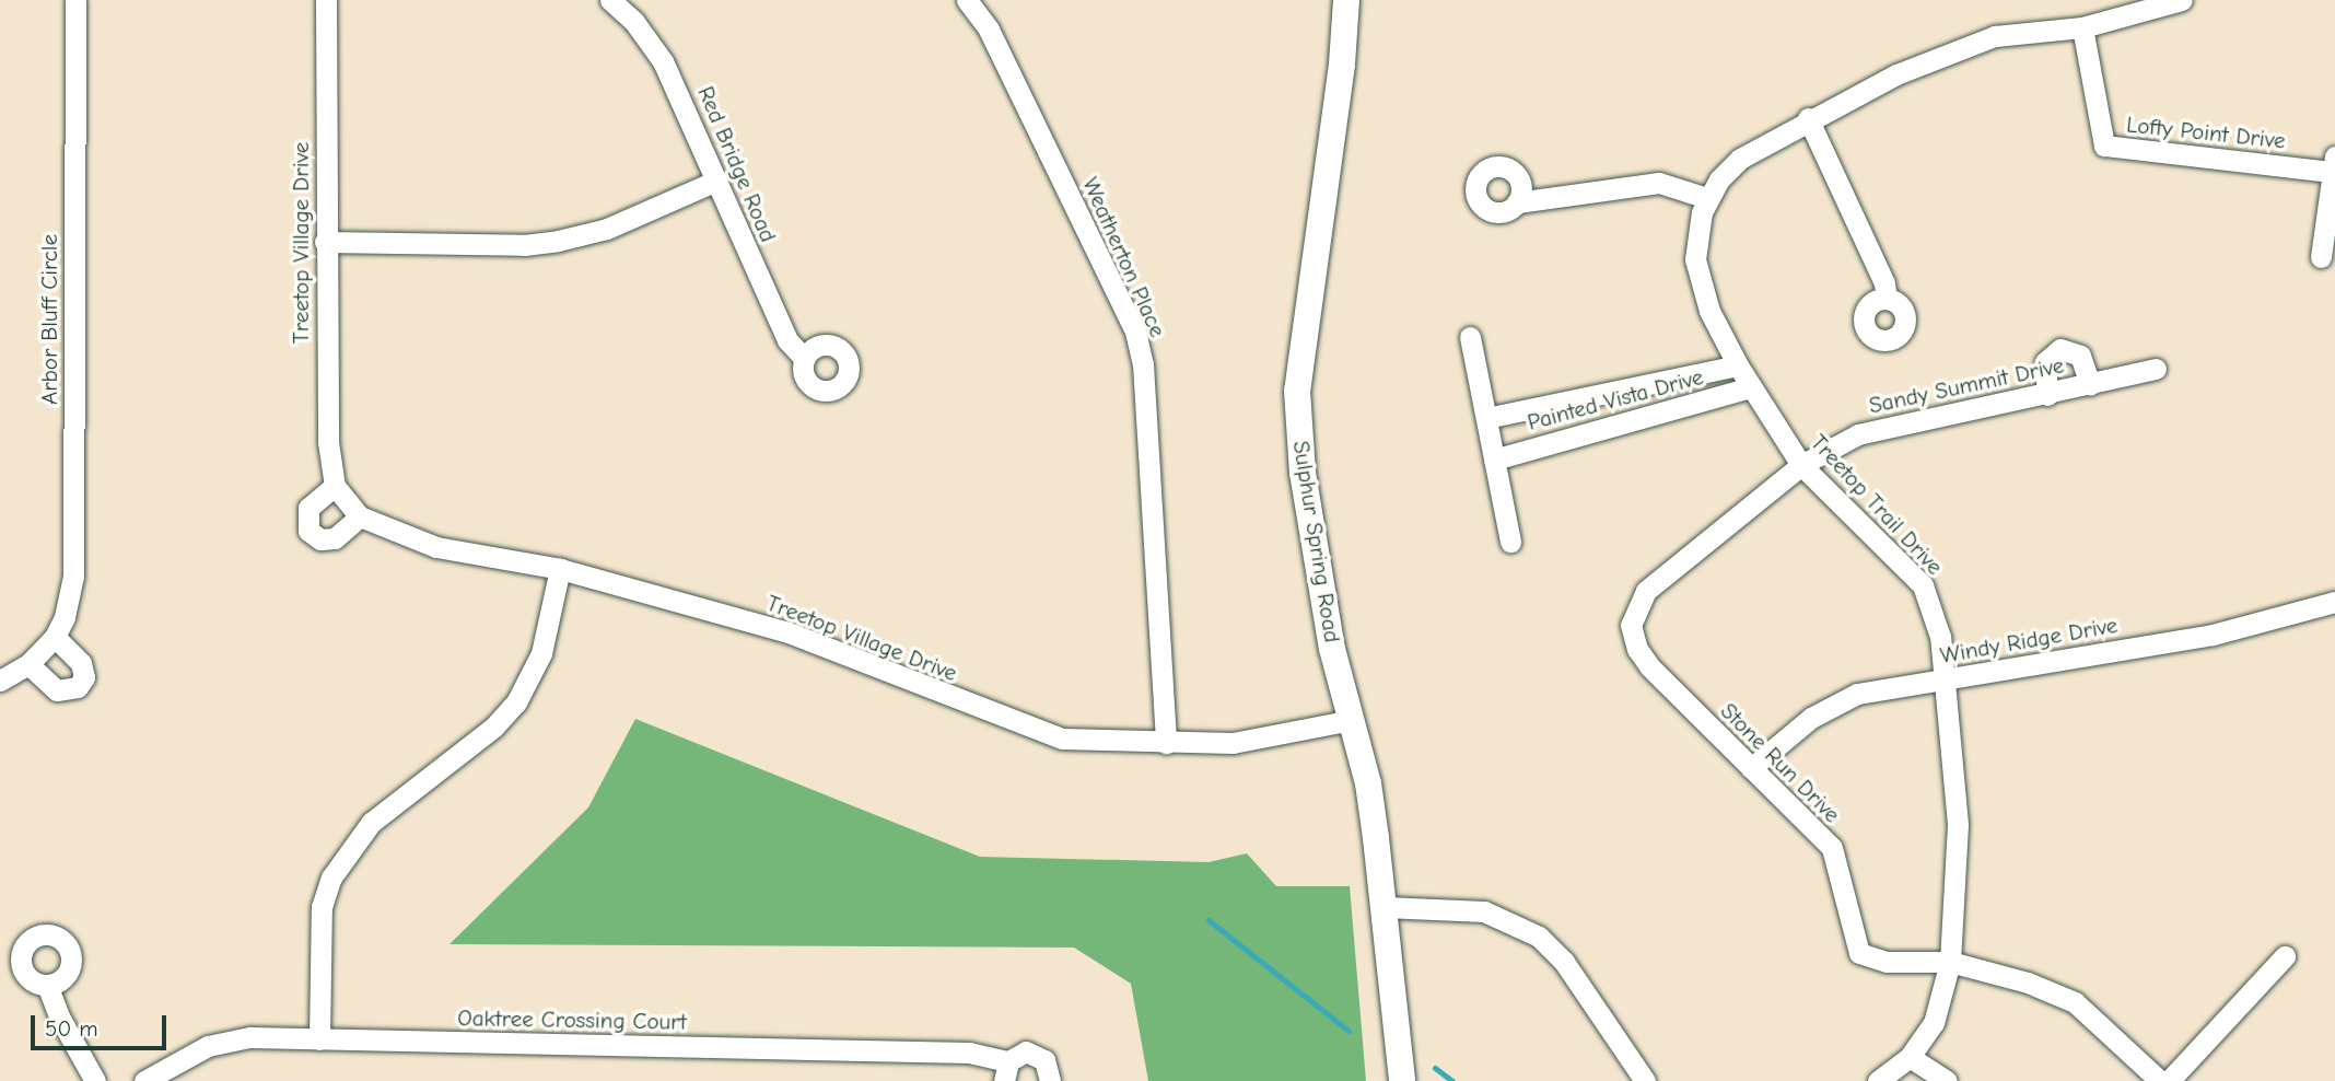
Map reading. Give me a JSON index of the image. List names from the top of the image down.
{
  "streets": {
    "street": [
      "Lofty Point Drive",
      "Red Bridge Road",
      "Treetop Village Drive",
      "Weatherton Place",
      "Arbor Bluff Circle",
      "Sandy Summit Drive",
      "Painted Vista Drive",
      "Treetop Trail Drive",
      "Sulphur Spring Road",
      "Windy Ridge Drive",
      "Stone Run Drive",
      "Oaktree Crossing Court"
    ]
  },
  "crossings": [
    ["Lofty Point Drive", "Treetop Trail Drive"],
    ["Treetop Village Drive", "Weatherton Place"],
    ["Treetop Village Drive", "Sulphur Spring Road"],
    ["Sandy Summit Drive", "Treetop Trail Drive"],
    ["Sandy Summit Drive", "Stone Run Drive"],
    ["Painted Vista Drive", "Treetop Trail Drive"],
    ["Treetop Trail Drive", "Windy Ridge Drive"],
    ["Treetop Trail Drive", "Stone Run Drive"],
    ["Windy Ridge Drive", "Stone Run Drive"]
  ],
  "scale_bar": "50 m"
}
